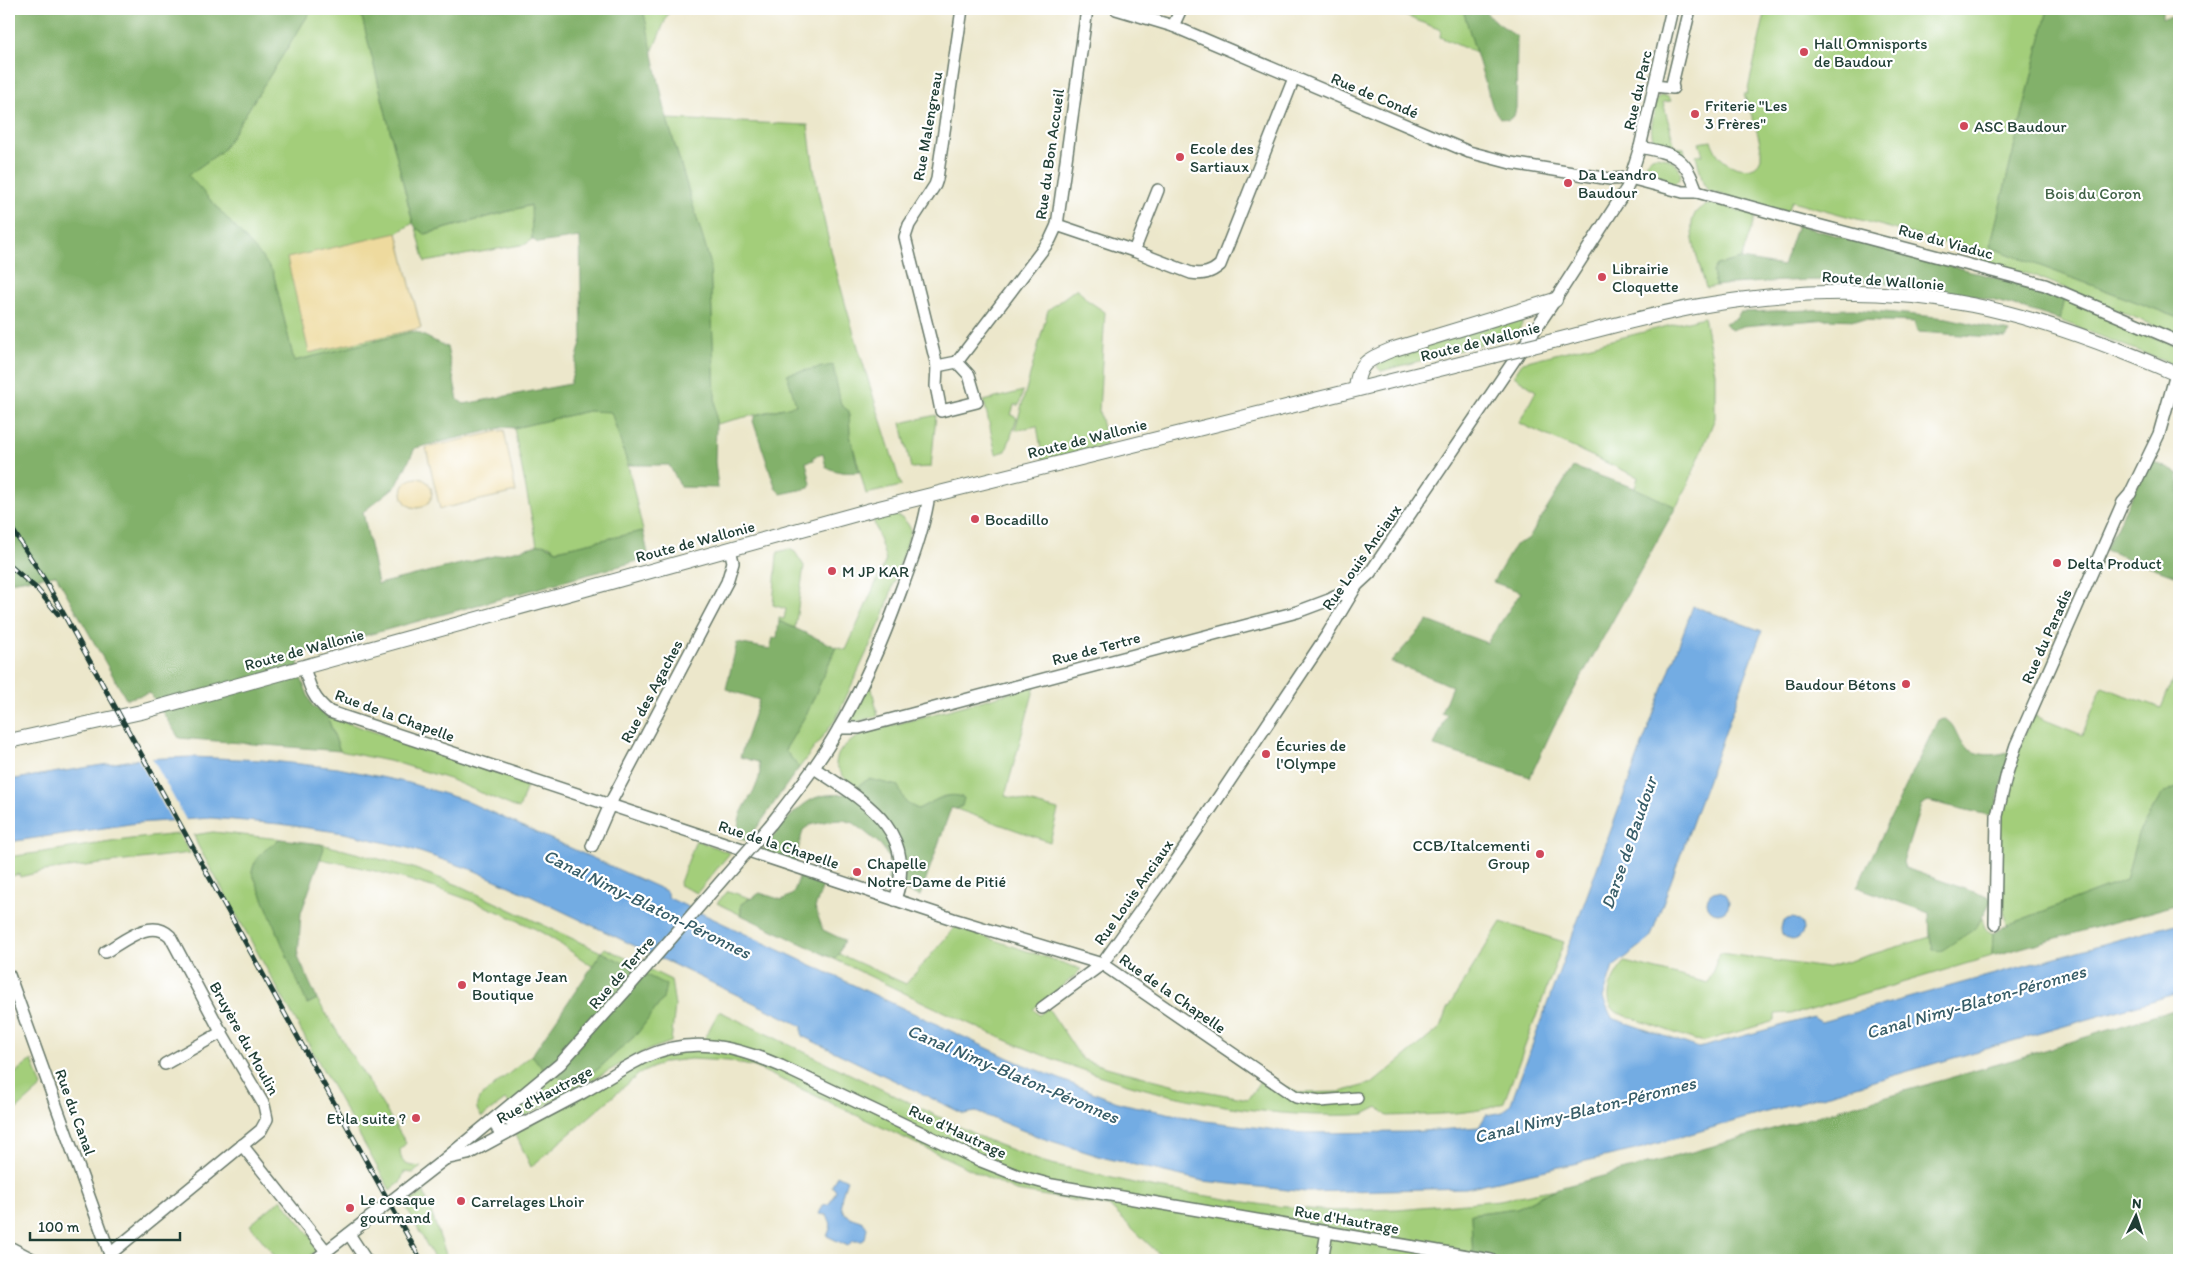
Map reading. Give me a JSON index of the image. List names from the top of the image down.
{
  "streets": {
    "main road": ["Route de Wallonie"],
    "street": [
      "Rue du Parc",
      "Rue de Condé",
      "Rue Malengreau",
      "Rue du Bon Accueil",
      "Rue du Viaduc",
      "Rue Louis Anciaux",
      "Rue du Paradis",
      "Rue de Tertre",
      "Rue des Agaches",
      "Rue de la Chapelle",
      "Bruyère du Moulin",
      "Rue d'Hautrage",
      "Rue du Canal"
    ]
  },
  "crossings": [
    ["Rue du Parc", "Rue de Condé"],
    ["Rue du Parc", "Rue du Viaduc"],
    ["Rue du Parc", "Rue Louis Anciaux"],
    ["Rue de Condé", "Rue du Viaduc"],
    ["Rue de Condé", "Rue Louis Anciaux"],
    ["Rue Malengreau", "Rue du Bon Accueil"],
    ["Rue du Viaduc", "Rue Louis Anciaux"],
    ["Route de Wallonie", "Rue du Paradis"],
    ["Route de Wallonie", "Rue de Tertre"],
    ["Route de Wallonie", "Rue des Agaches"],
    ["Route de Wallonie", "Rue de la Chapelle"],
    ["Rue Louis Anciaux", "Rue de Tertre"],
    ["Rue Louis Anciaux", "Rue de la Chapelle"],
    ["Rue de Tertre", "Rue d'Hautrage"],
    ["Rue des Agaches", "Rue de la Chapelle"],
    ["Bruyère du Moulin", "Rue du Canal"]
  ],
  "water": ["Darse de Baudour", "Canal Nimy-Blaton-Péronnes"],
  "parks": ["Bois du Coron"],
  "places": [
    "Hall Omnisports de Baudour",
    "Friterie \"Les 3 Frères\"",
    "ASC Baudour",
    "Ecole des Sartiaux",
    "Da Leandro Baudour",
    "Librairie Cloquette",
    "Bocadillo",
    "Delta Product",
    "M JP KAR",
    "Baudour Bétons",
    "Écuries de l'Olympe",
    "CCB/Italcementi Group",
    "Chapelle Notre-Dame de Pitié",
    "Montage Jean Boutique",
    "Et la suite ?",
    "Carrelages Lhoir",
    "Le cosaque gourmand"
  ],
  "scale_bar": "100 m",
  "north": "top"
}
